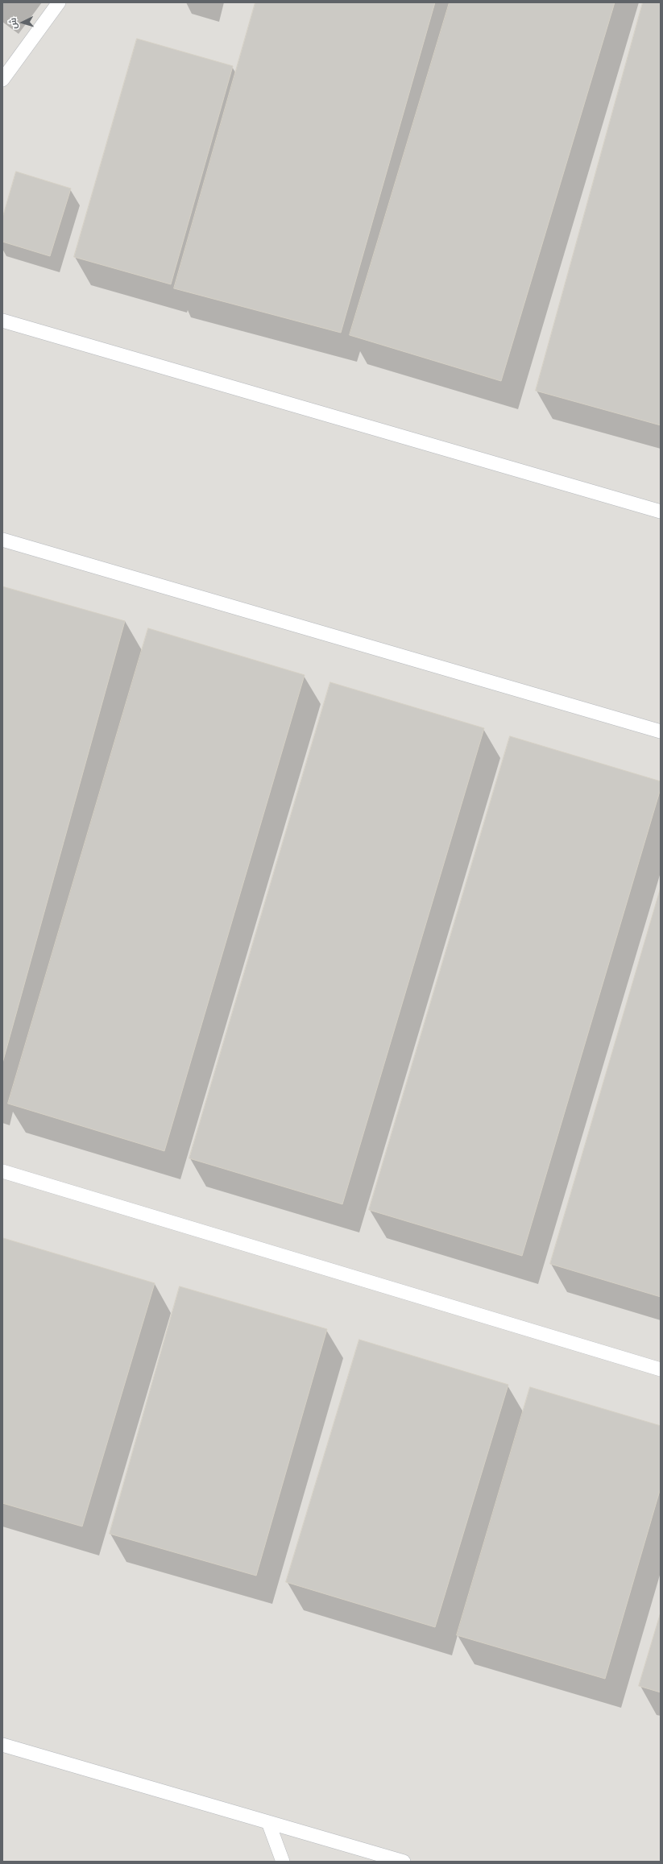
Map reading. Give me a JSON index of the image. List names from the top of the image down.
{
  "north": "left"
}
